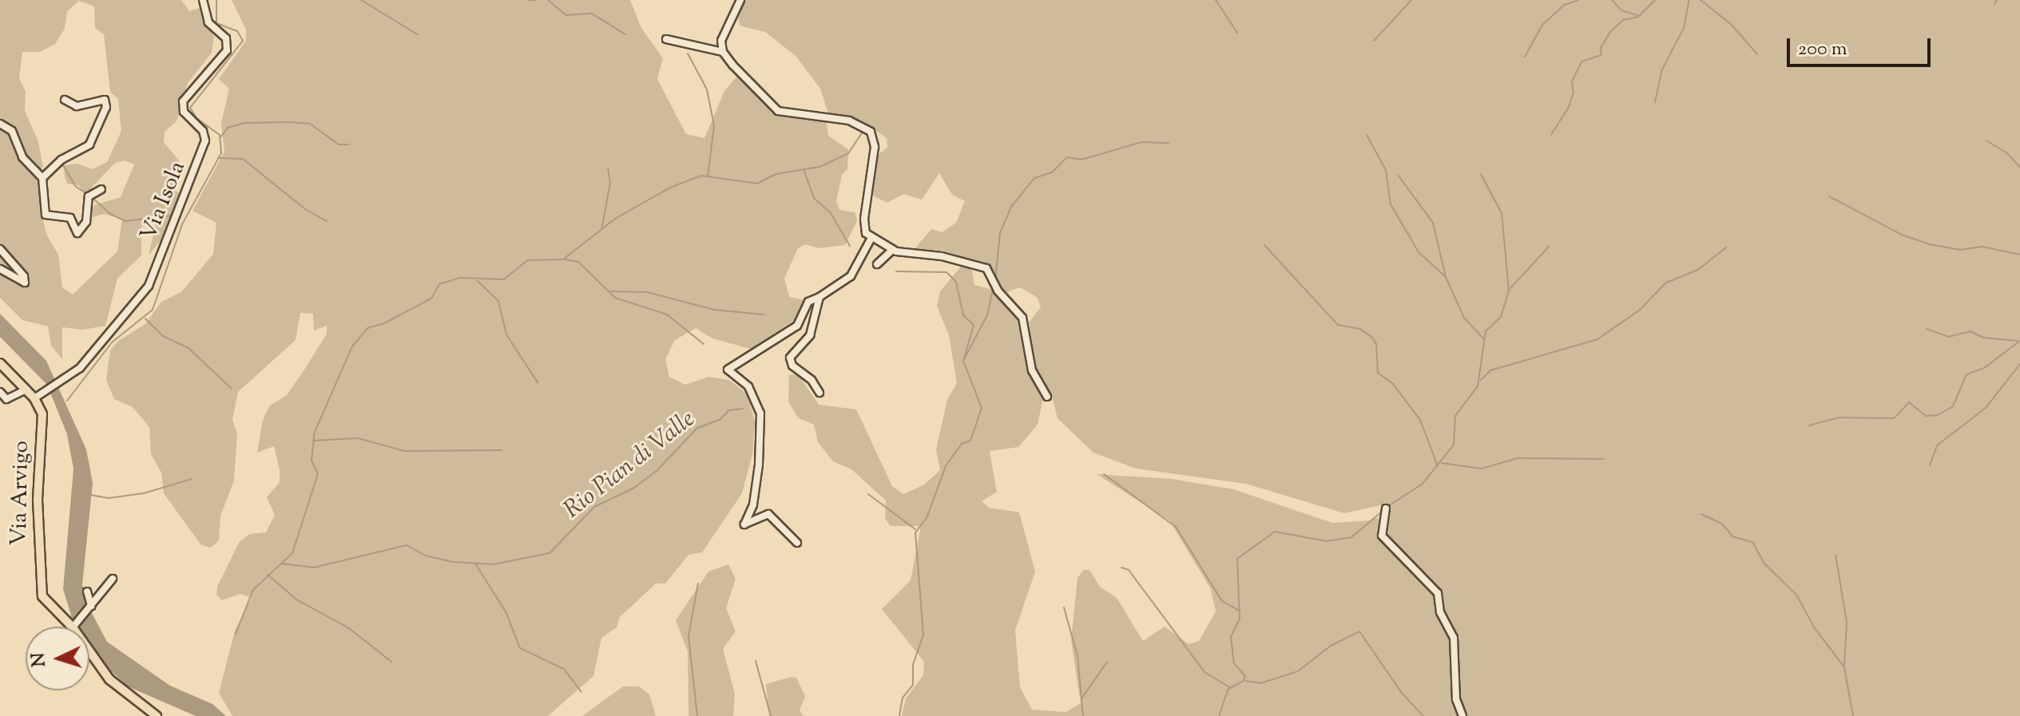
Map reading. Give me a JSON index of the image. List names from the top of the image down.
{
  "streets": {
    "main road": ["Via Arvigo"],
    "street": ["Via Isola"]
  },
  "crossings": [
    ["Via Isola", "Via Arvigo"]
  ],
  "water": ["Rio Pian di Valle"],
  "scale_bar": "200 m",
  "north": "left"
}
